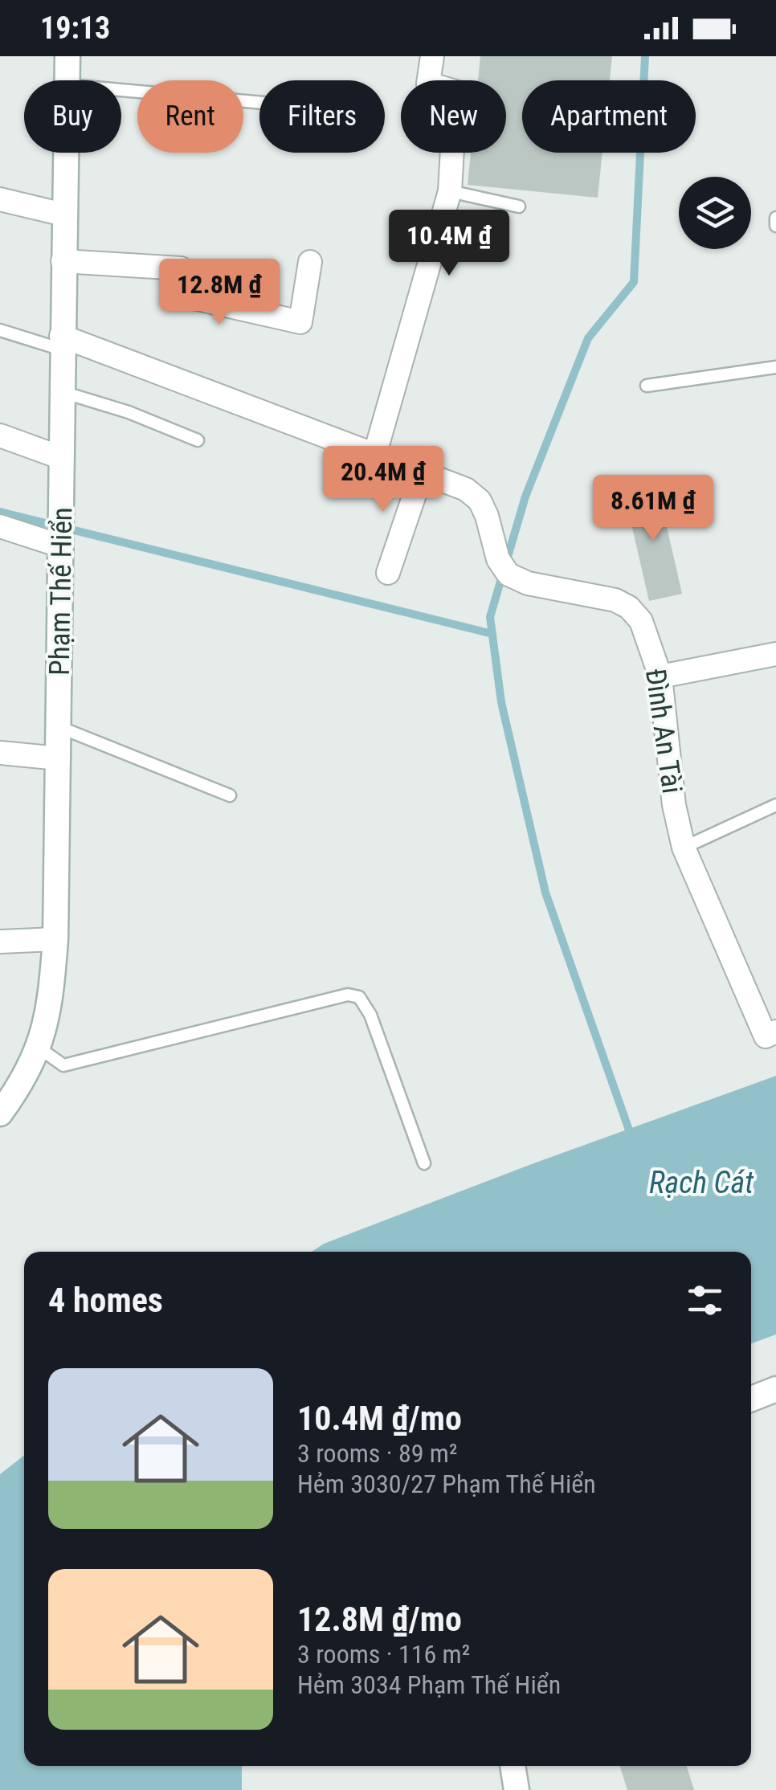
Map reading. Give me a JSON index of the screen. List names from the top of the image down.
{
  "streets": {
    "main road": ["Phạm Thế Hiển"],
    "street": ["Đình An Tài"]
  },
  "water": ["Rạch Cát"],
  "page": {
    "status": "19:13",
    "chip": [
      "Buy",
      "Rent",
      "Filters",
      "New",
      "Apartment"
    ],
    "price": [
      "10.4M ₫",
      "12.8M ₫",
      "20.4M ₫",
      "8.61M ₫"
    ],
    "heading": "4 homes",
    "list": [
      {
        "name": "10.4M ₫/mo",
        "note": "3 rooms · 89 m² · Hẻm 3030/27 Phạm Thế Hiển"
      },
      {
        "name": "12.8M ₫/mo",
        "note": "3 rooms · 116 m² · Hẻm 3034 Phạm Thế Hiển"
      }
    ]
  }
}
